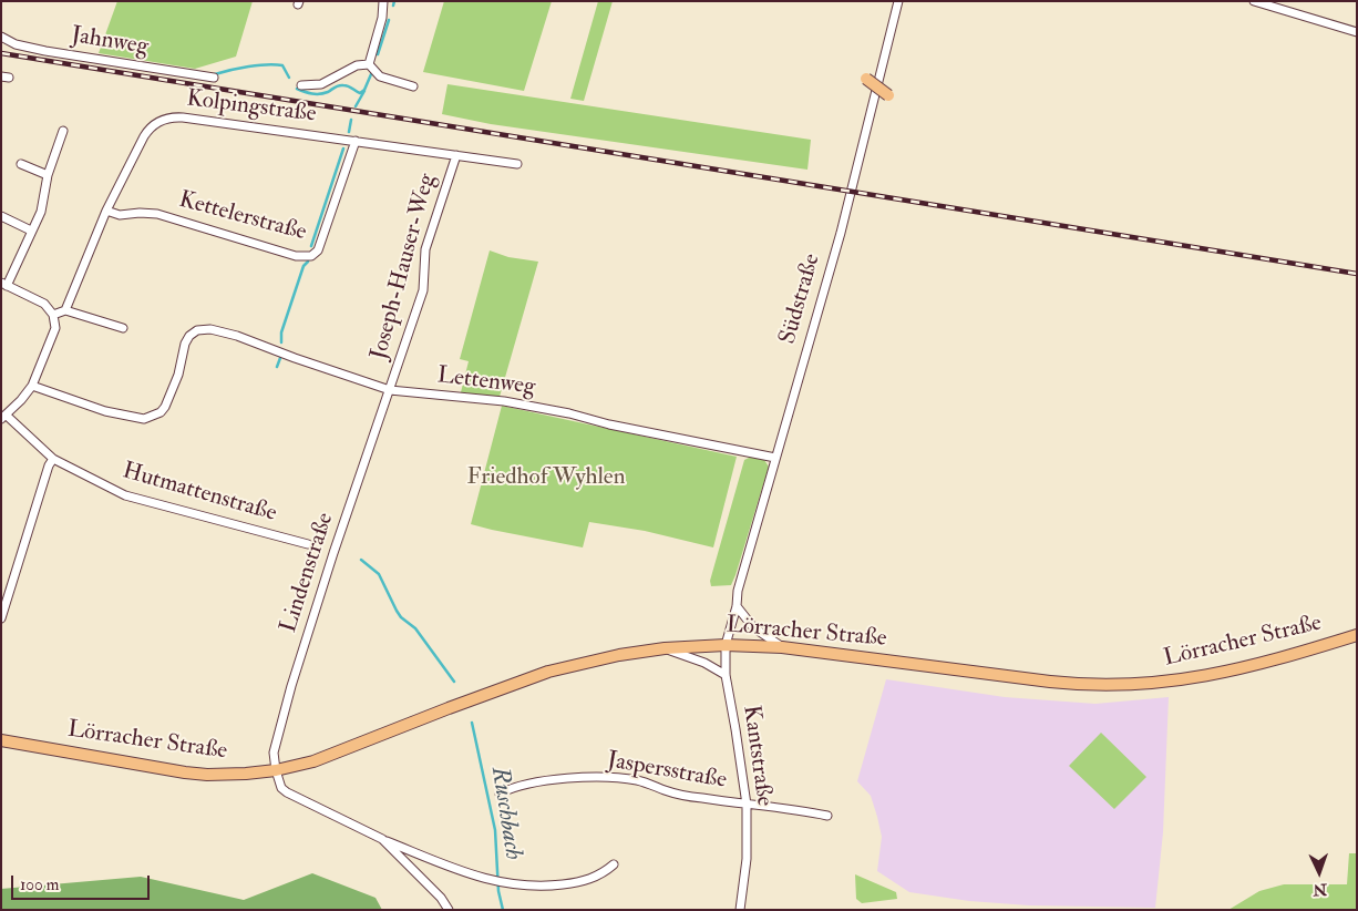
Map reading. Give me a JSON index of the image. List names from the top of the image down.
{
  "streets": {
    "main road": ["Lörracher Straße"],
    "street": [
      "Jahnweg",
      "Kolpingstraße",
      "Kettelerstraße",
      "Joseph-Hauser-Weg",
      "Südstraße",
      "Lettenweg",
      "Hutmattenstraße",
      "Lindenstraße",
      "Kantstraße",
      "Jaspersstraße"
    ]
  },
  "crossings": [
    ["Kolpingstraße", "Kettelerstraße"],
    ["Kolpingstraße", "Joseph-Hauser-Weg"],
    ["Joseph-Hauser-Weg", "Lettenweg"],
    ["Joseph-Hauser-Weg", "Lindenstraße"],
    ["Südstraße", "Lettenweg"],
    ["Südstraße", "Lörracher Straße"],
    ["Südstraße", "Kantstraße"],
    ["Lettenweg", "Lindenstraße"],
    ["Lindenstraße", "Lörracher Straße"],
    ["Lörracher Straße", "Kantstraße"],
    ["Kantstraße", "Jaspersstraße"]
  ],
  "water": ["Ruschbach"],
  "parks": ["Friedhof Wyhlen"],
  "scale_bar": "100 m",
  "north": "bottom"
}
